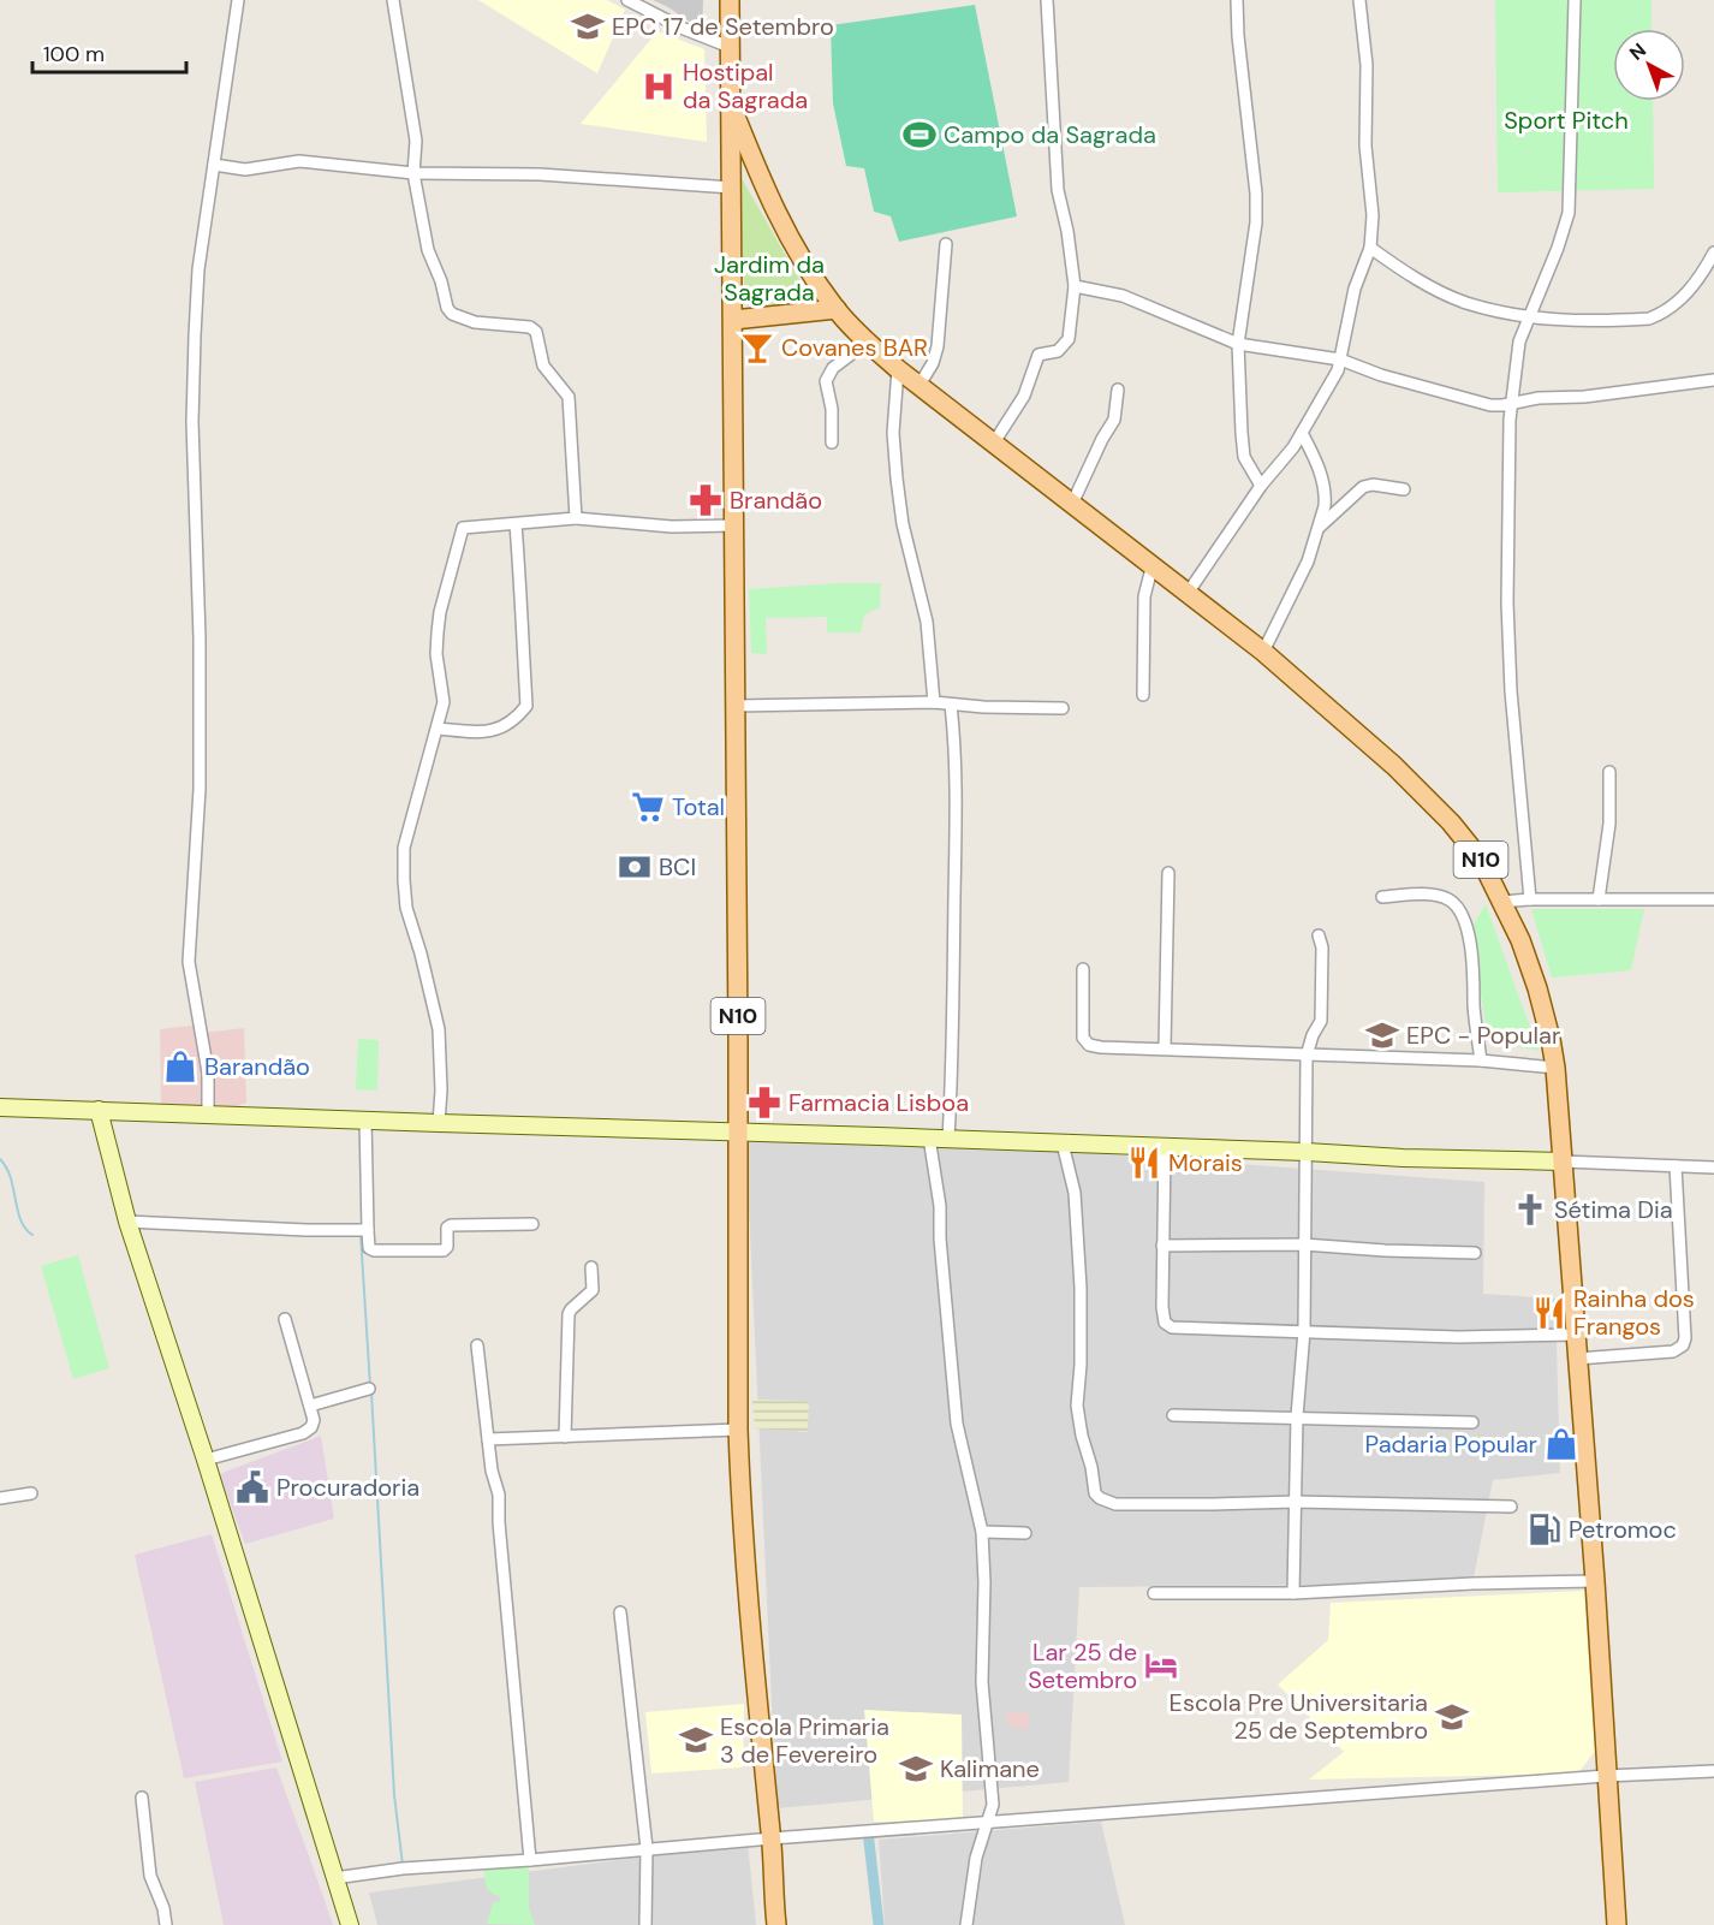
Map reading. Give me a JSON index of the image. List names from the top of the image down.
{
  "streets": {
    "main road": ["N10"]
  },
  "parks": ["Sport Pitch", "Jardim da Sagrada"],
  "places": {
    "school or university": [
      "EPC 17 de Setembro",
      "EPC - Popular",
      "Escola Pre Universitaria 25 de Septembro",
      "Escola Primaria 3 de Fevereiro",
      "Kalimane"
    ],
    "hospital": ["Hostipal da Sagrada"],
    "sports": ["Campo da Sagrada"],
    "bar": ["Covanes BAR"],
    "pharmacy": ["Brandão", "Farmacia Lisboa"],
    "supermarket": ["Total"],
    "bank": ["BCI"],
    "shop": ["Barandão", "Padaria Popular"],
    "restaurant": ["Morais", "Rainha dos Frangos"],
    "church": ["Sétima Dia"],
    "public building": ["Procuradoria"],
    "fuel station": ["Petromoc"],
    "hotel": ["Lar 25 de Setembro"]
  },
  "scale_bar": "100 m",
  "north": "top left"
}
